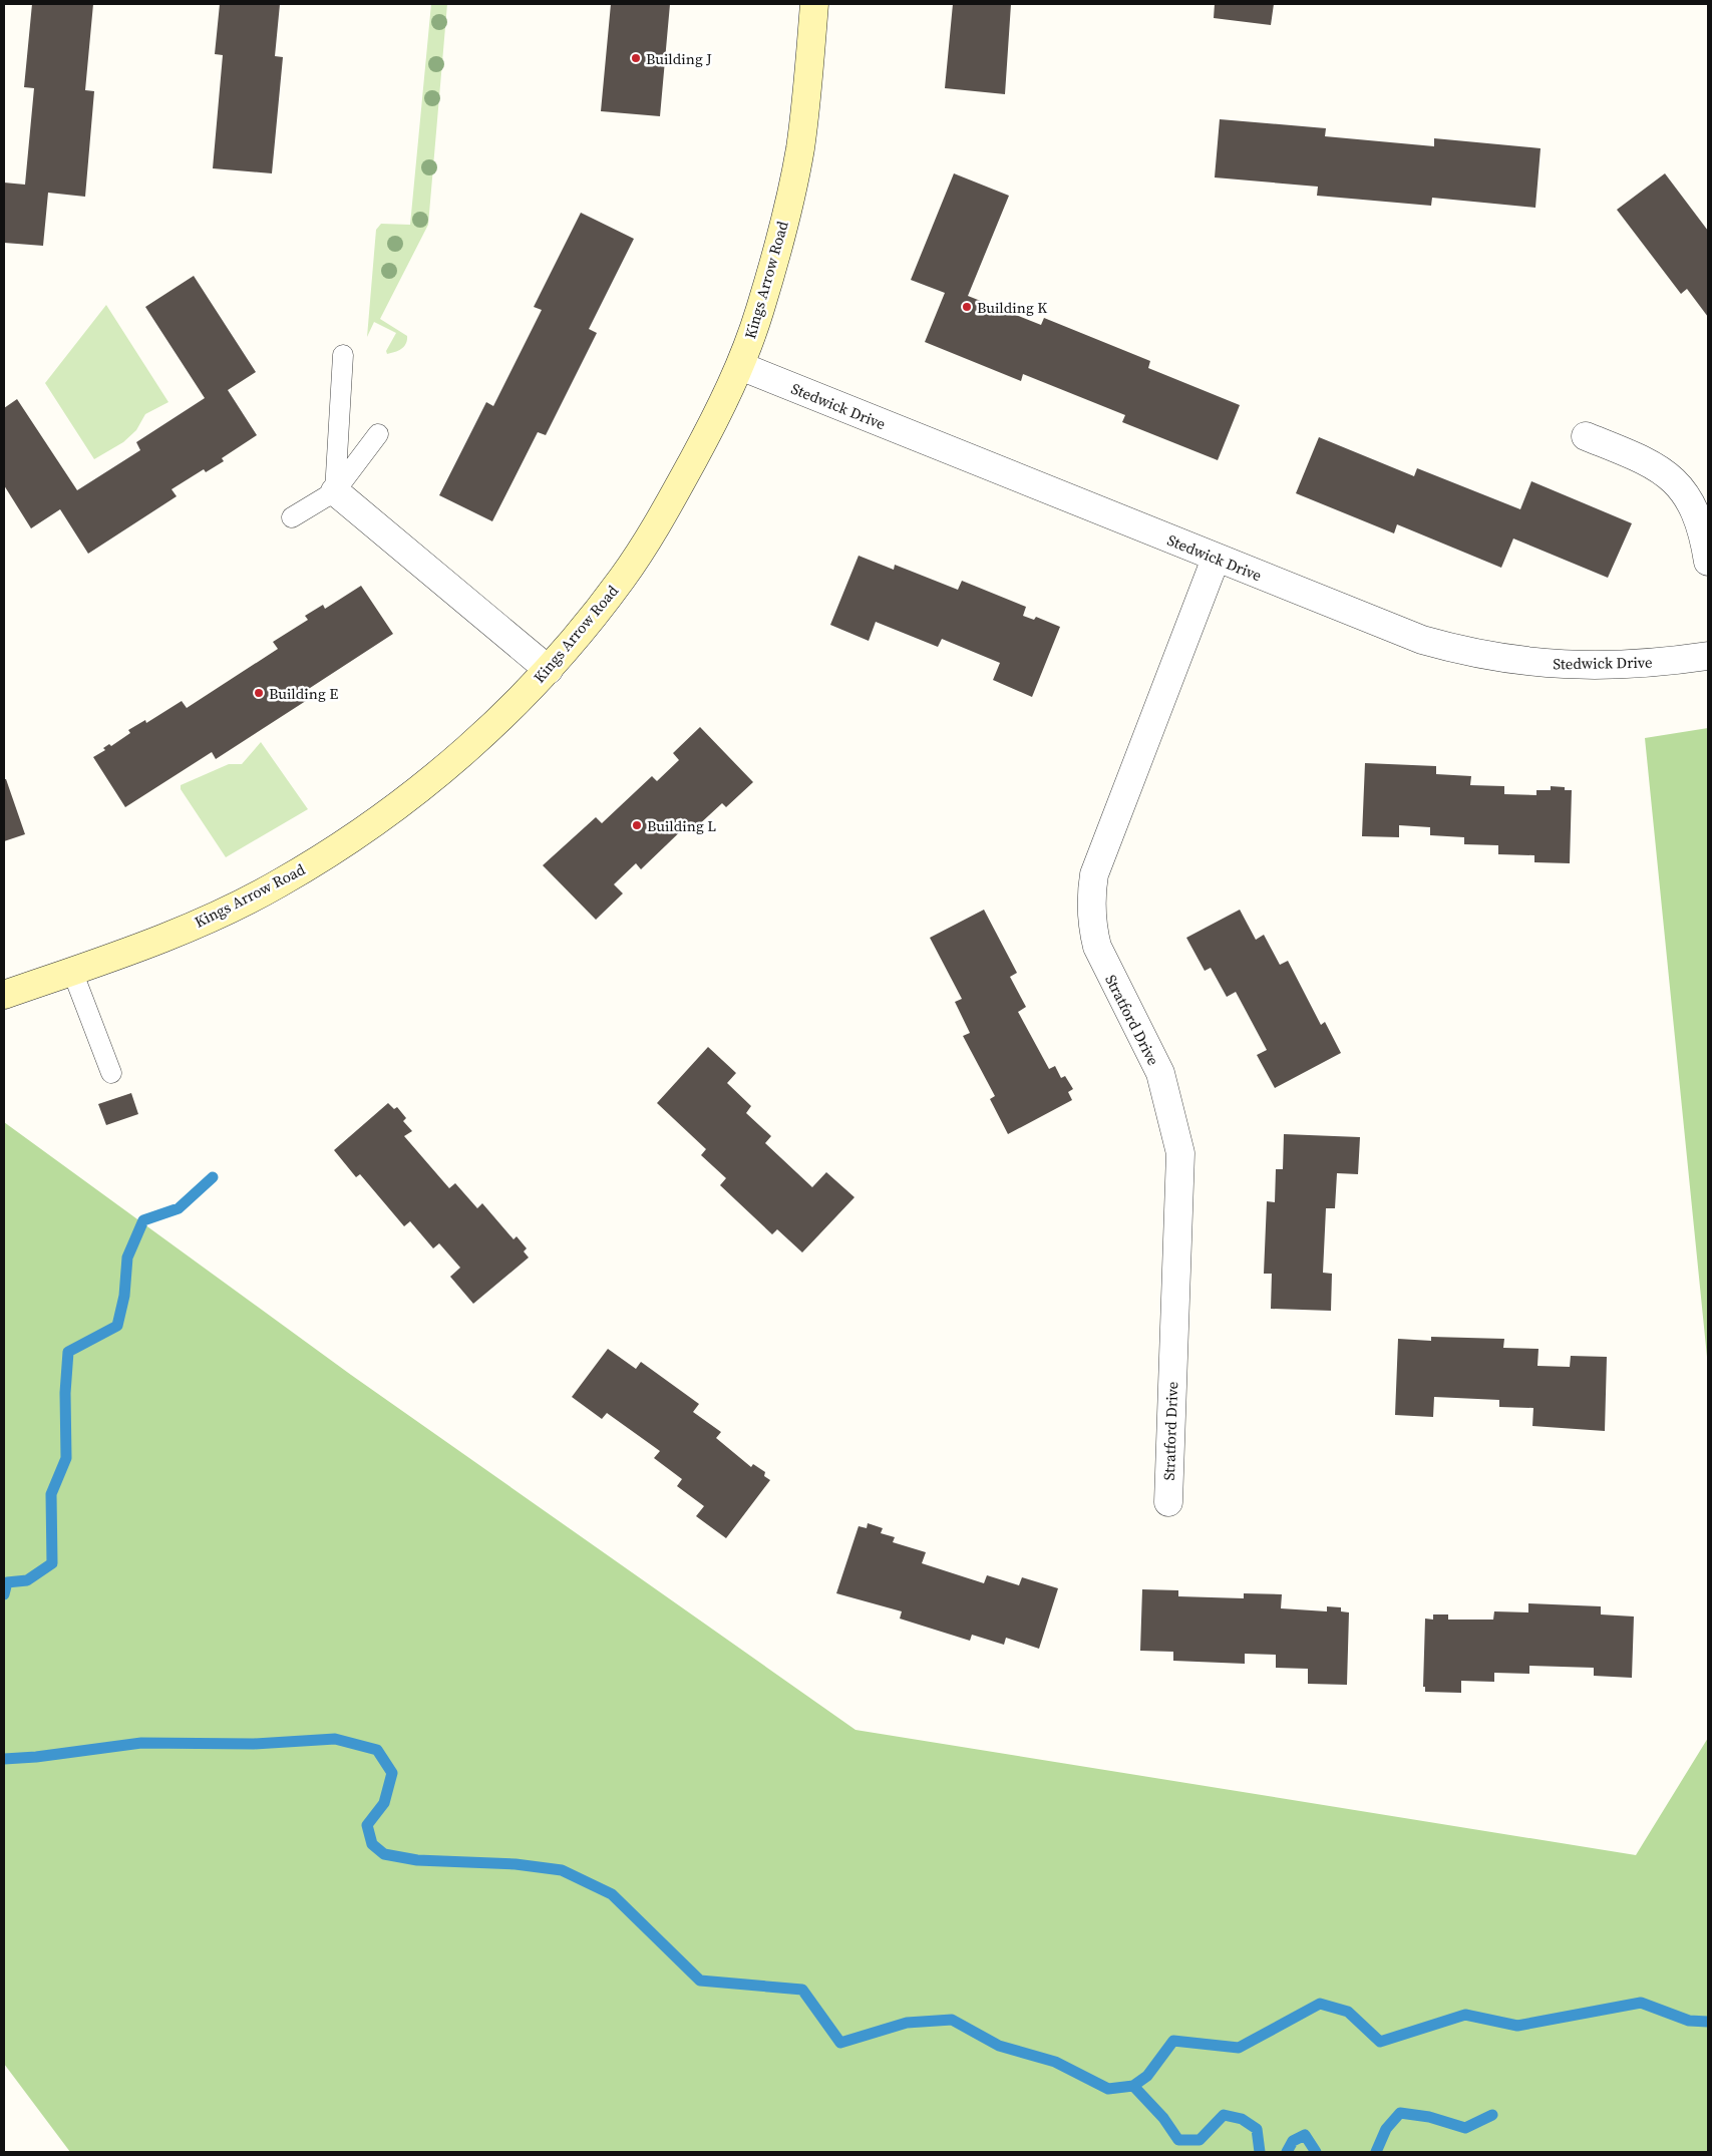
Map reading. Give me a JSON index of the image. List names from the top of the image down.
{
  "streets": {
    "street": ["Kings Arrow Road", "Stedwick Drive", "Stratford Drive"]
  },
  "crossings": [
    ["Kings Arrow Road", "Stedwick Drive"],
    ["Stedwick Drive", "Stratford Drive"]
  ],
  "places": [
    "Building J",
    "Building K",
    "Building E",
    "Building L"
  ]
}
